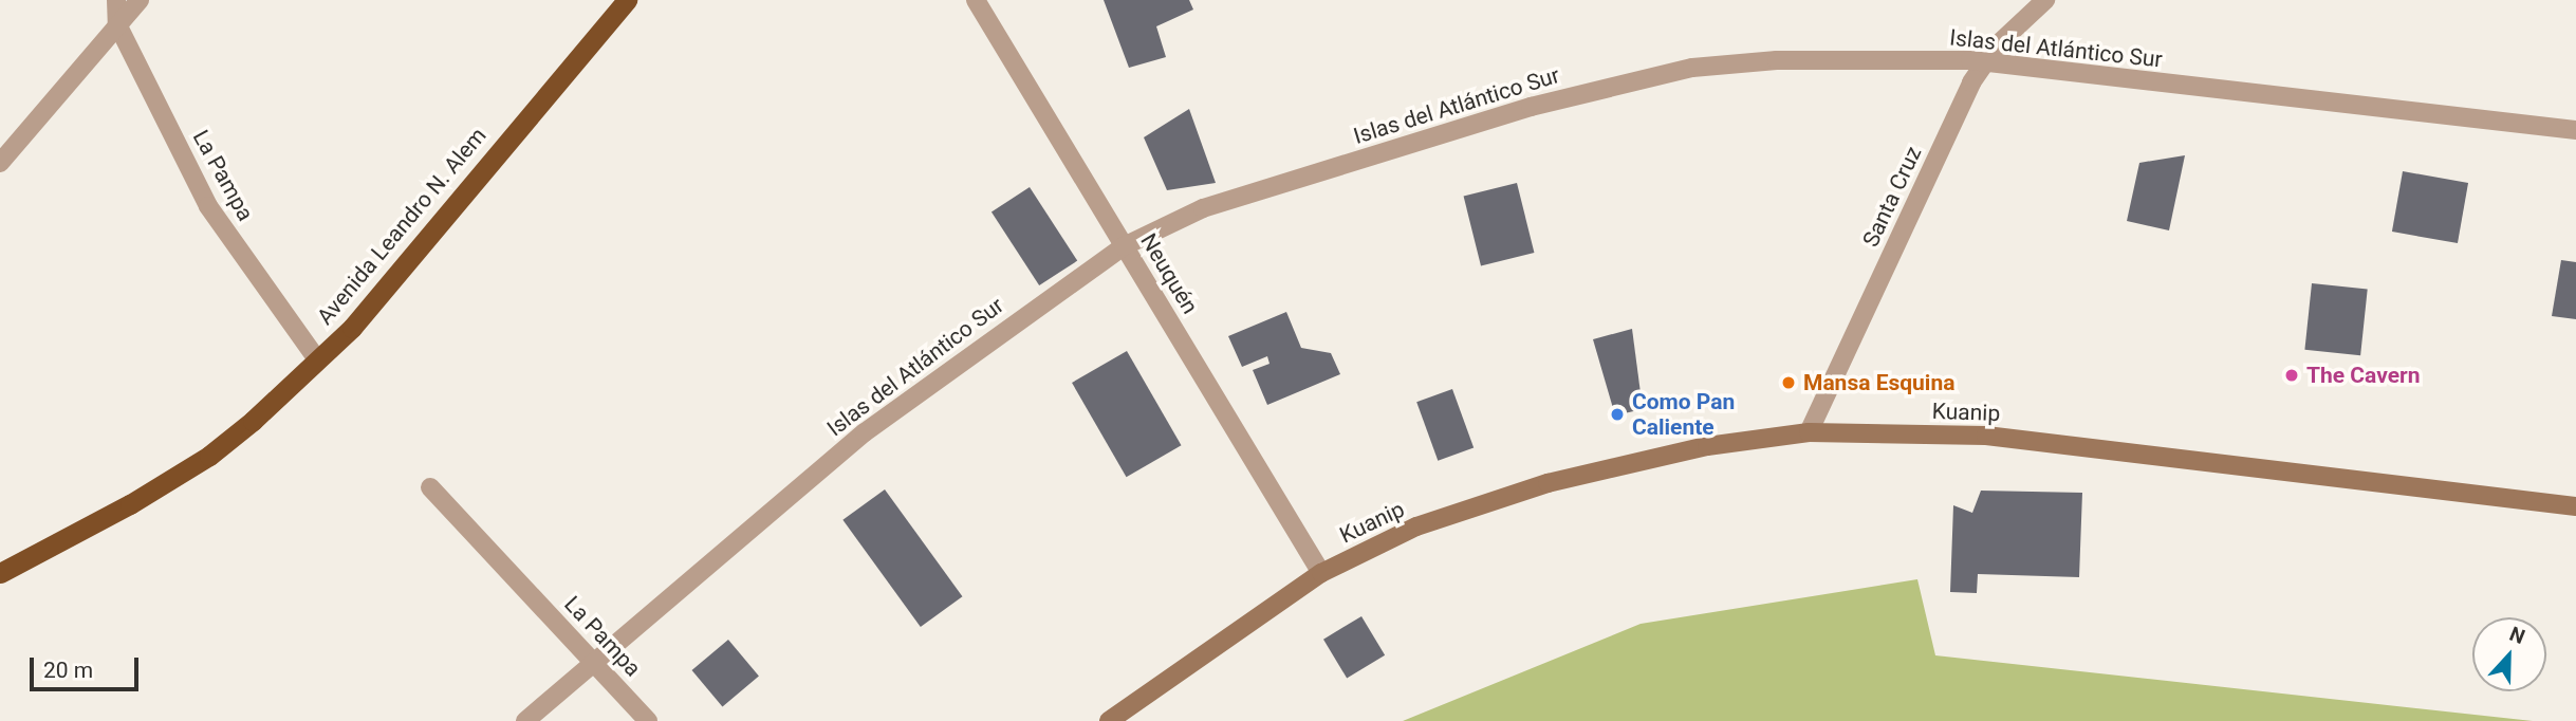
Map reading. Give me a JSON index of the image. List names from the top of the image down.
{
  "streets": {
    "highway": ["Avenida Leandro N. Alem"],
    "main road": ["Kuanip"],
    "street": [
      "Islas del Atlántico Sur",
      "La Pampa",
      "Santa Cruz",
      "Neuquén"
    ]
  },
  "crossings": [
    ["Islas del Atlántico Sur", "La Pampa"],
    ["Islas del Atlántico Sur", "Santa Cruz"],
    ["Islas del Atlántico Sur", "Neuquén"],
    ["La Pampa", "Avenida Leandro N. Alem"],
    ["Santa Cruz", "Kuanip"],
    ["Neuquén", "Kuanip"]
  ],
  "places": ["The Cavern", "Mansa Esquina", "Como Pan Caliente"],
  "scale_bar": "20 m",
  "north": "top"
}
